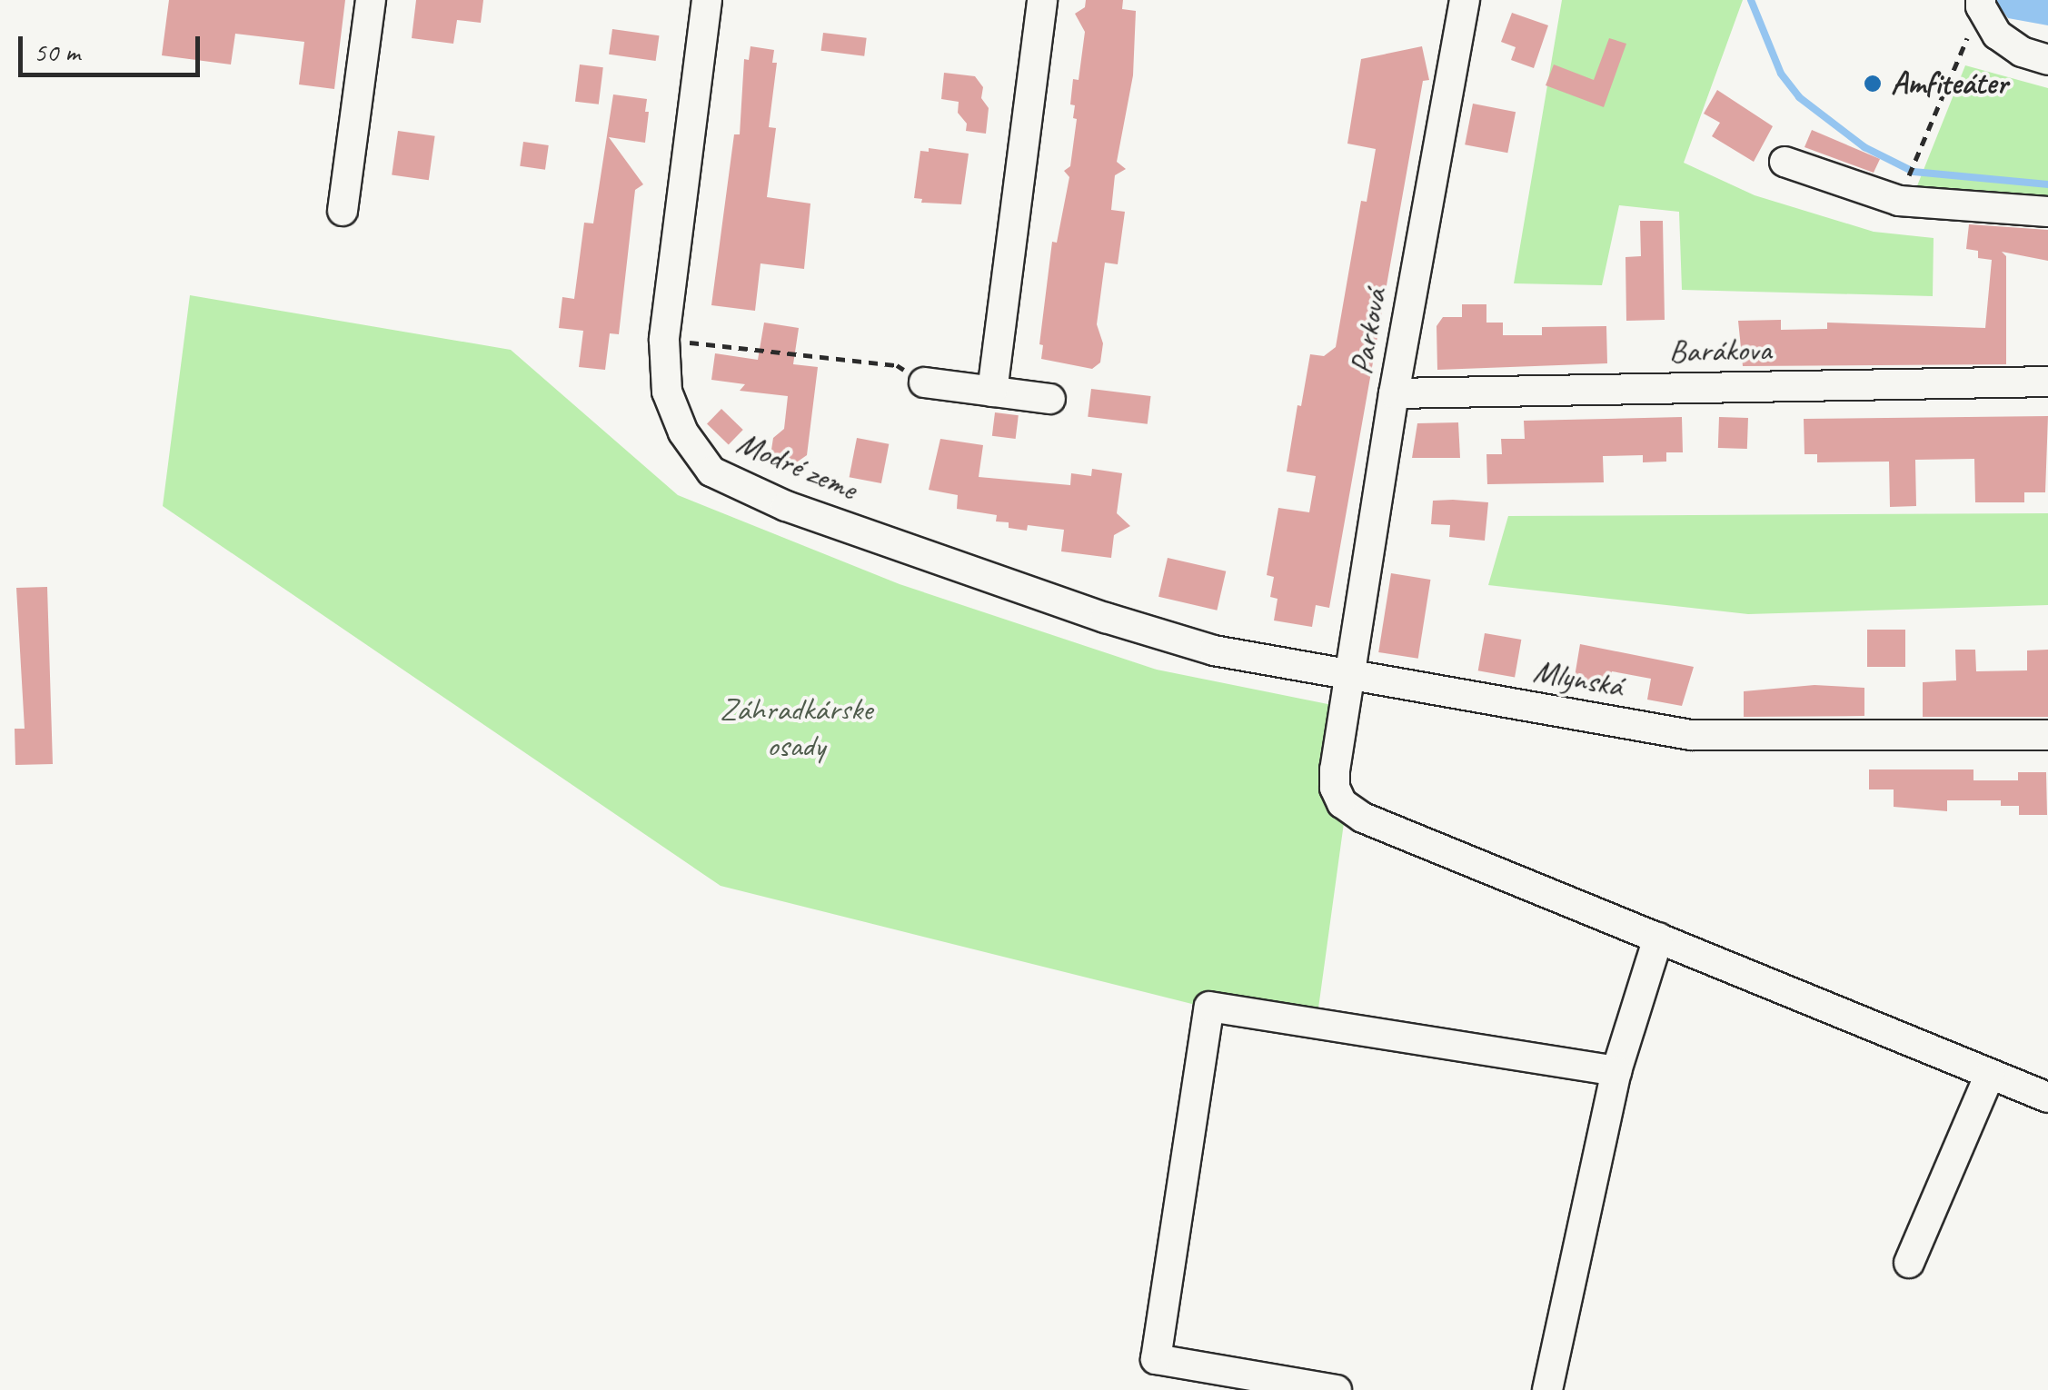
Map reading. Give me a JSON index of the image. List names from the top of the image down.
{
  "streets": {
    "street": [
      "Parková",
      "Barákova",
      "Modré zeme",
      "Mlynská"
    ]
  },
  "crossings": [
    ["Parková", "Barákova"],
    ["Parková", "Mlynská"],
    ["Modré zeme", "Mlynská"]
  ],
  "parks": ["Záhradkárske osady"],
  "places": ["Amfiteáter"],
  "scale_bar": "50 m"
}
